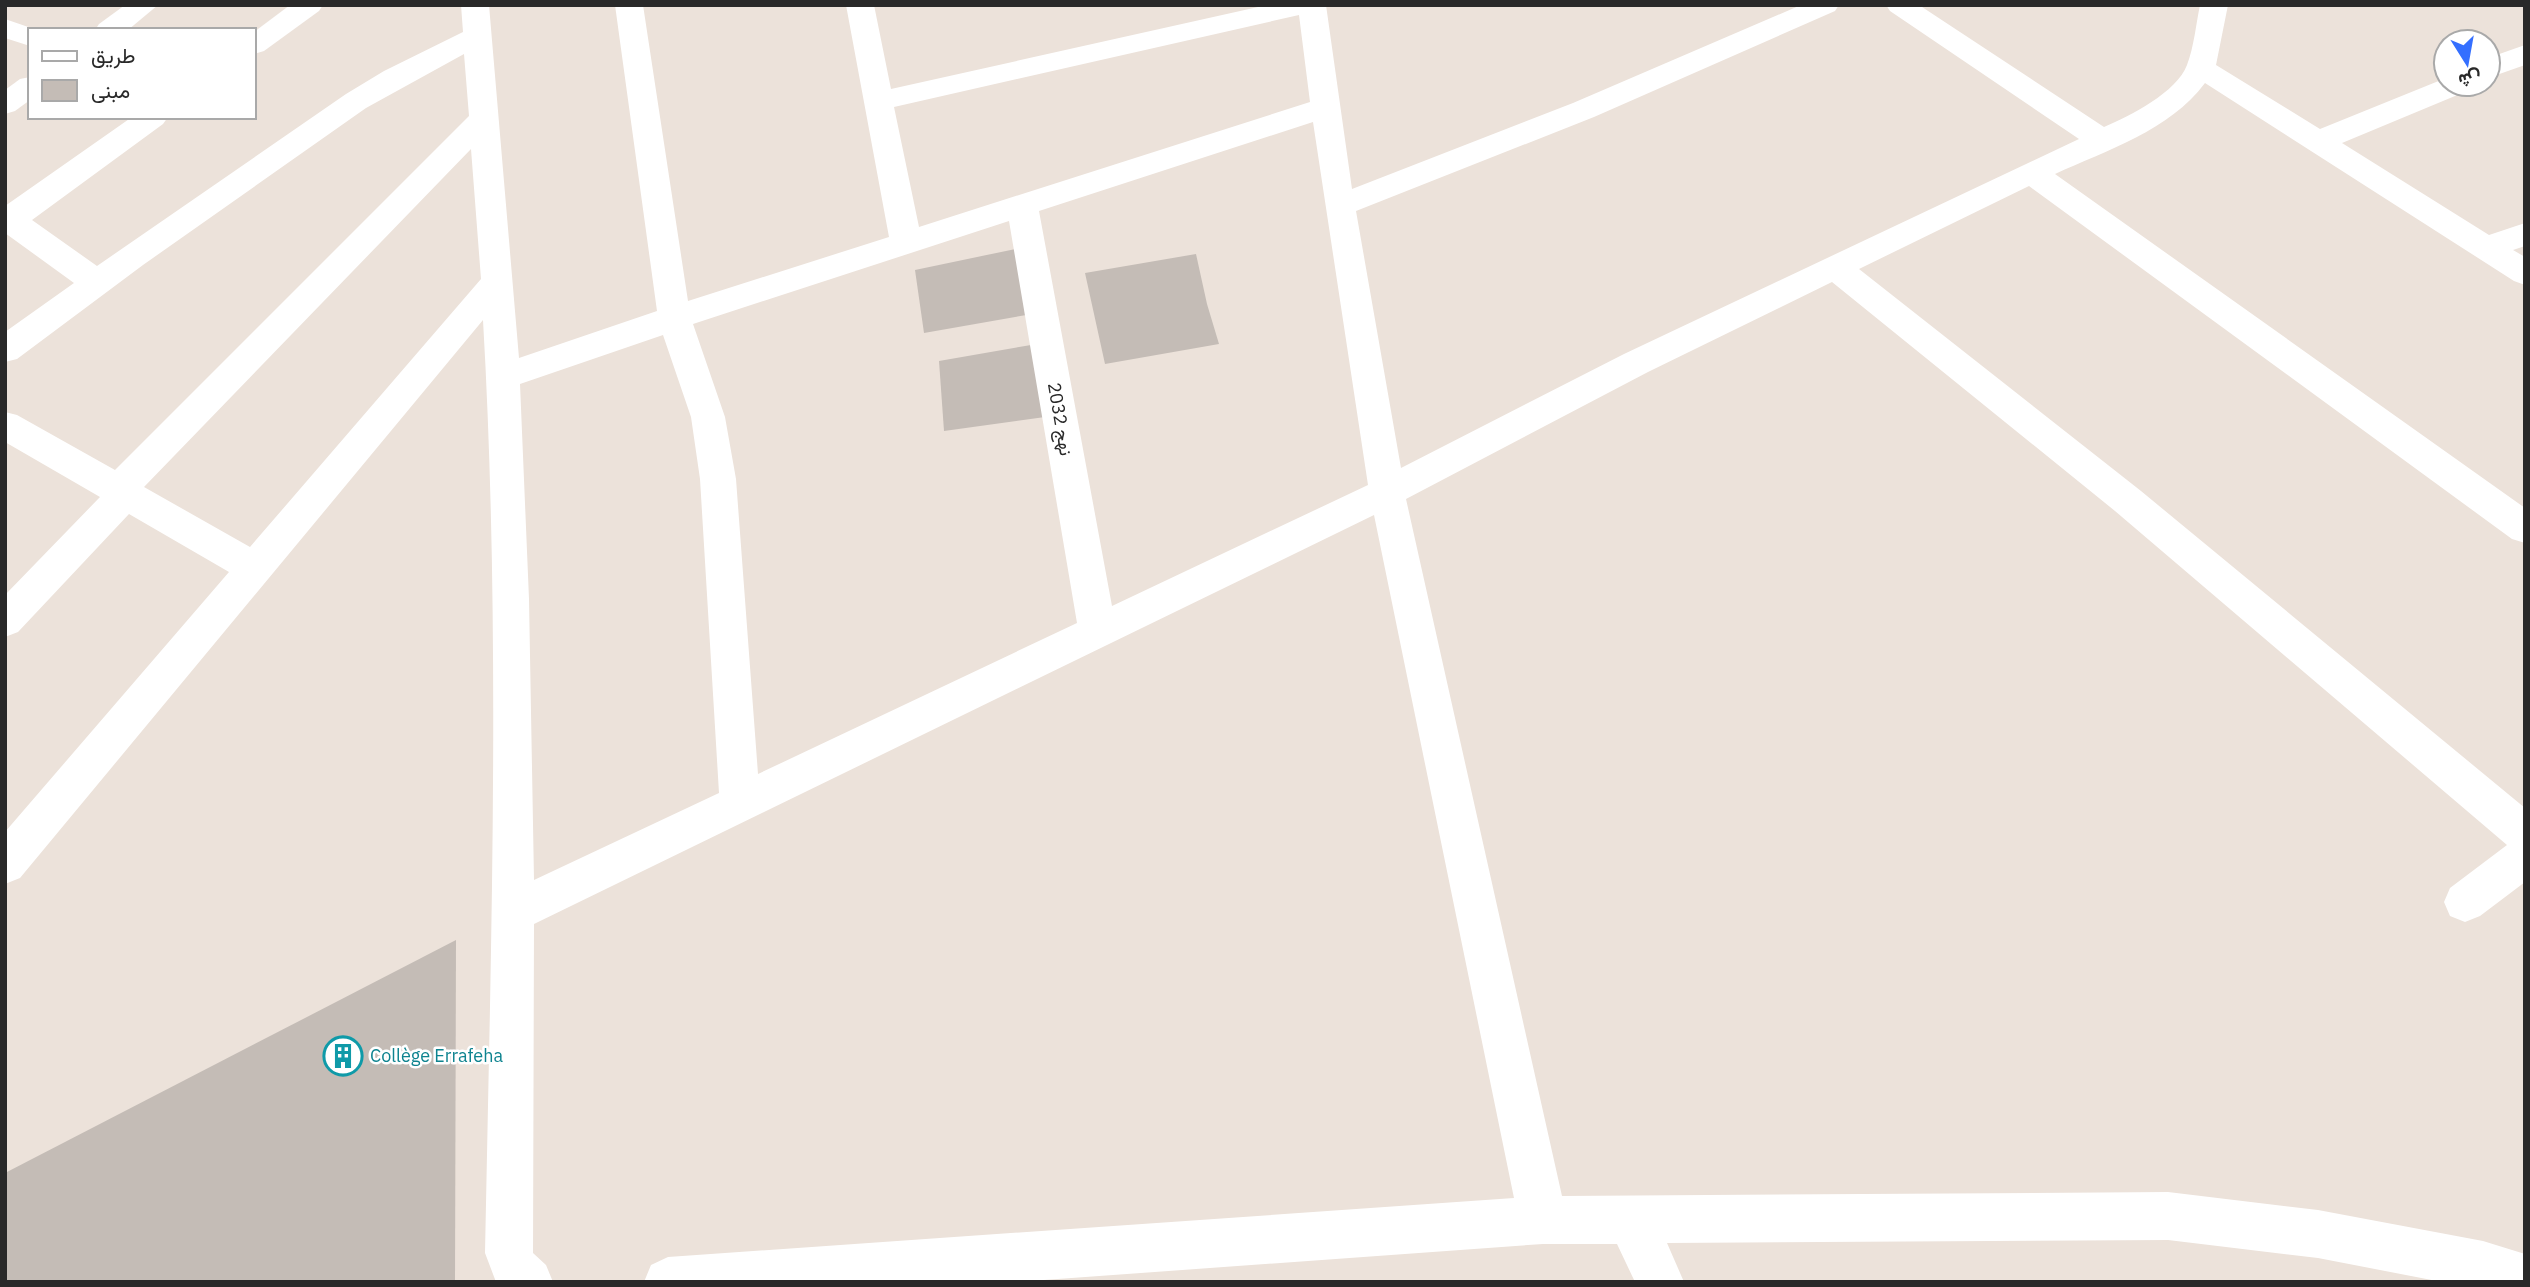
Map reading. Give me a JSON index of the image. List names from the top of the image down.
{
  "streets": {
    "street": ["نهج 2032"]
  },
  "places": {
    "building": ["Collège Errafeha"]
  },
  "legend": ["طريق", "مبنى"],
  "north": "bottom"
}
